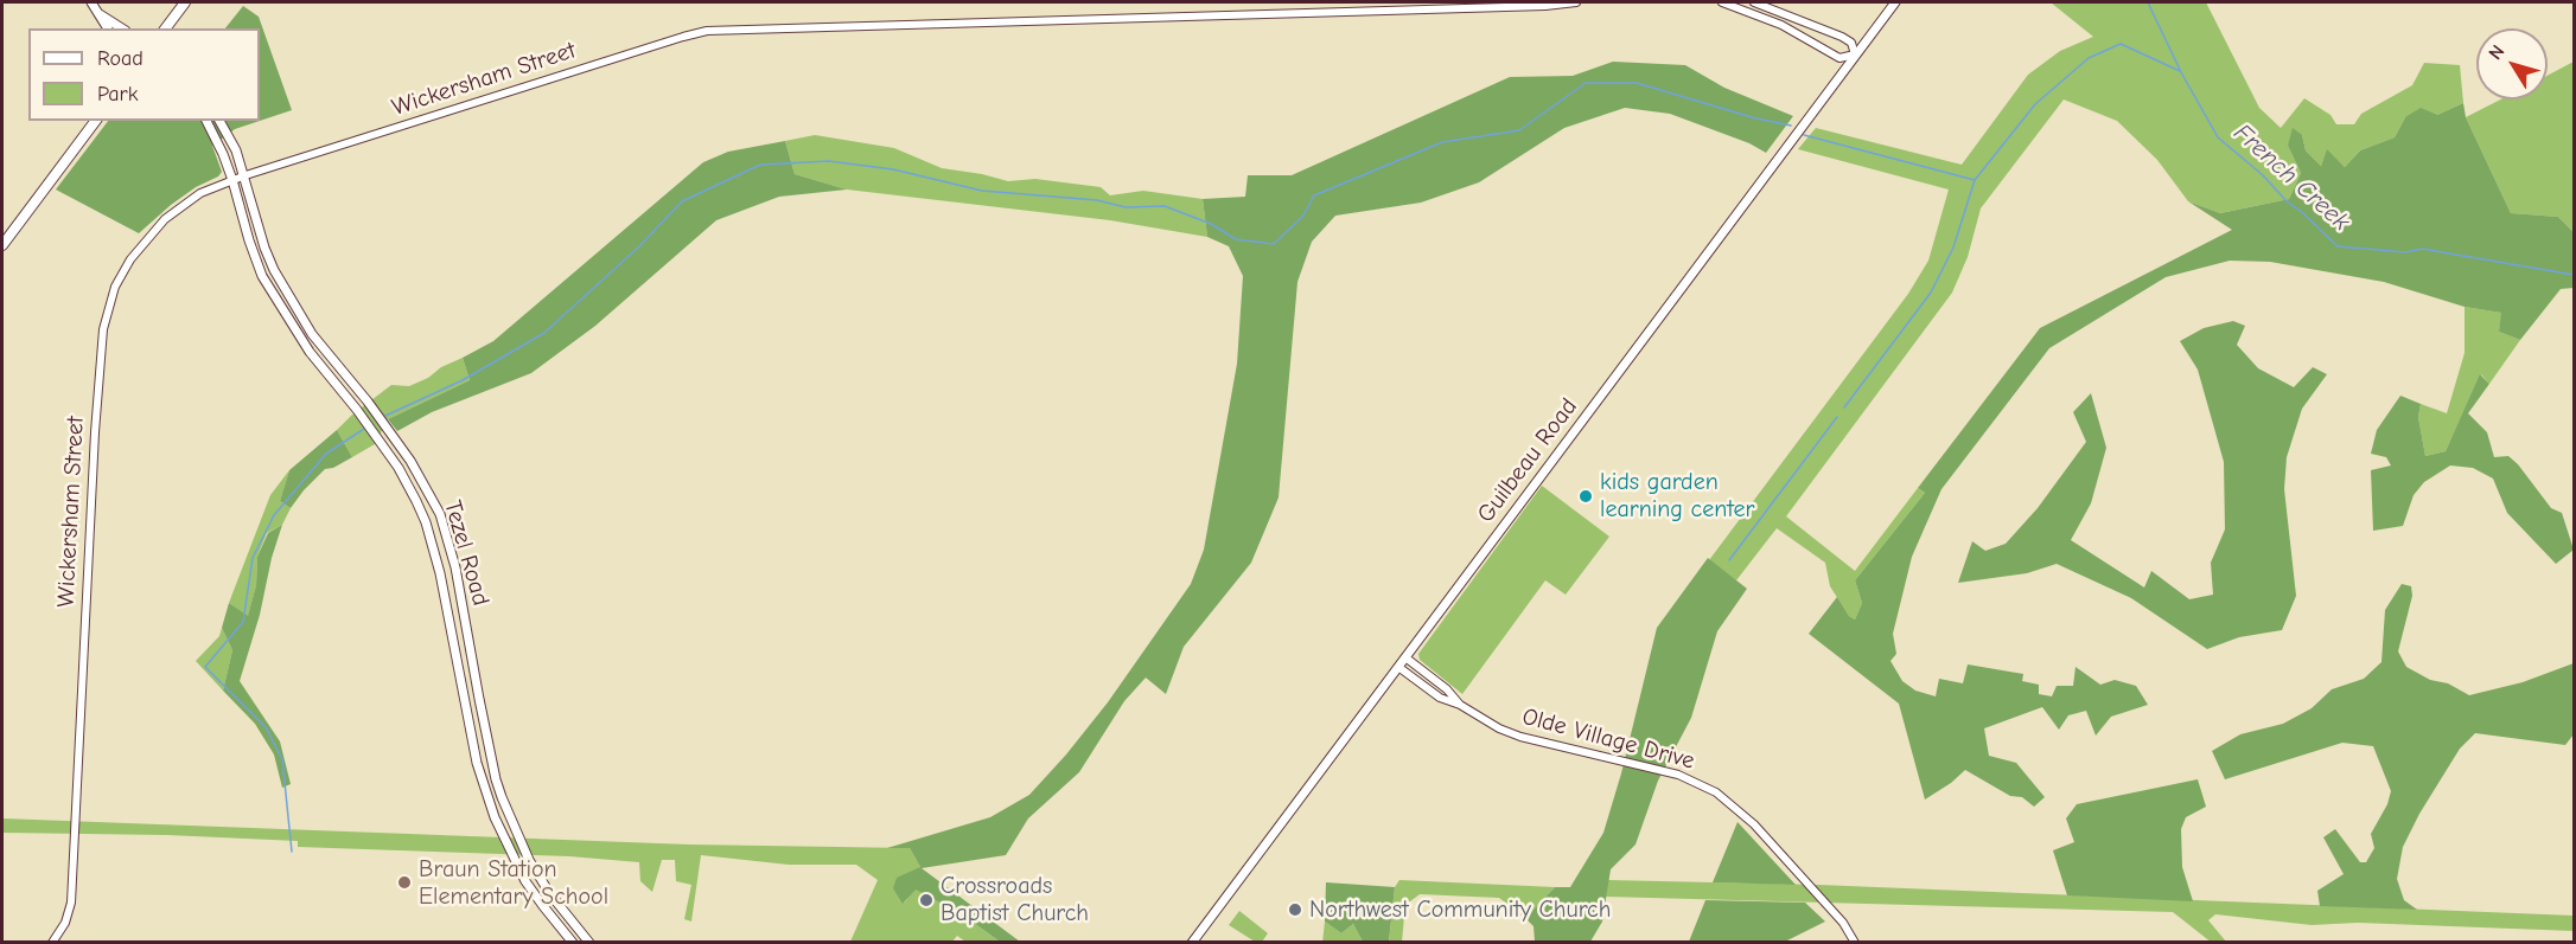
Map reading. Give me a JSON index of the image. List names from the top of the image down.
{
  "streets": {
    "main road": ["Guilbeau Road", "Tezel Road"],
    "street": ["Wickersham Street", "Olde Village Drive"]
  },
  "crossings": [
    ["Wickersham Street", "Tezel Road"],
    ["Guilbeau Road", "Olde Village Drive"]
  ],
  "water": ["French Creek"],
  "places": [
    "kids garden learning center",
    "Braun Station Elementary School",
    "Crossroads Baptist Church",
    "Northwest Community Church"
  ],
  "legend": ["Road", "Park"],
  "north": "top left"
}
